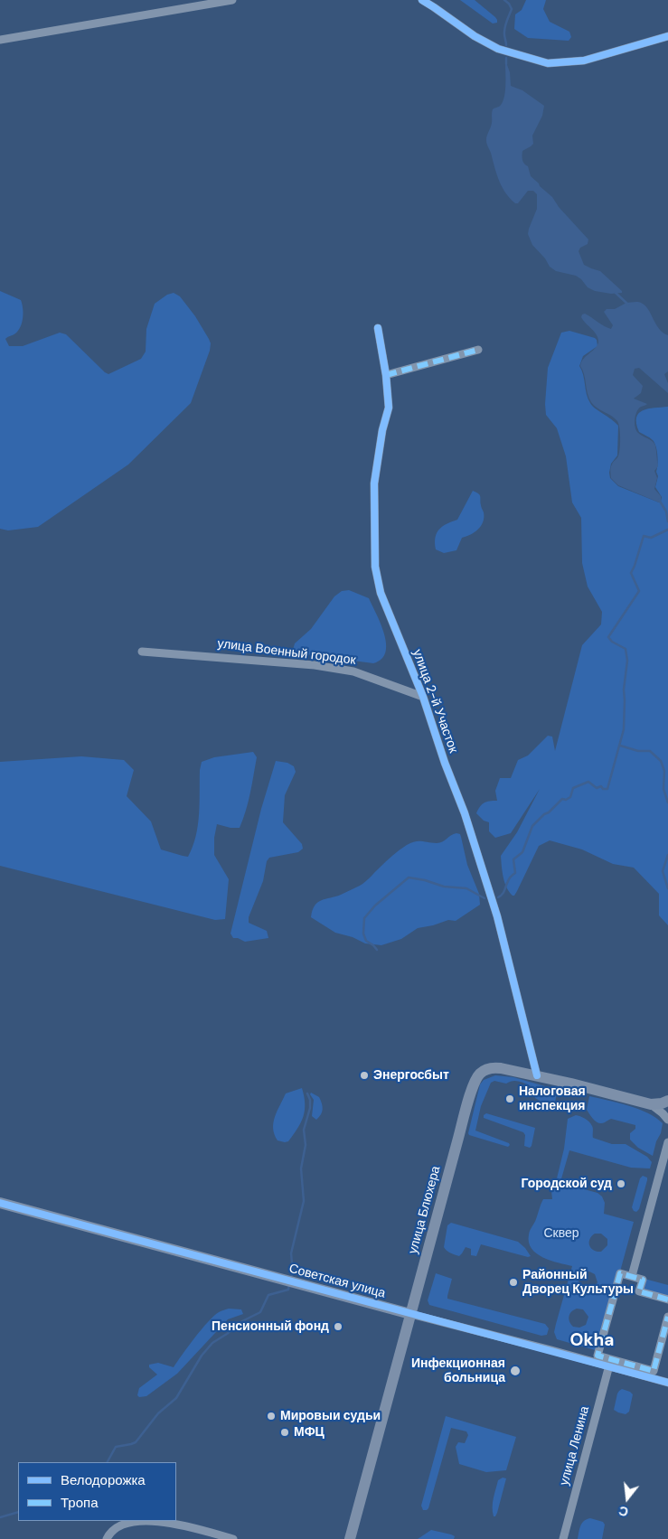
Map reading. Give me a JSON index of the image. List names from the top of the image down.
{
  "streets": {
    "street": [
      "улица Военный городок",
      "улица 2-й Участок",
      "улица Блюхера",
      "Советская улица",
      "улица Ленина"
    ]
  },
  "crossings": [
    ["улица Военный городок", "улица 2-й Участок"],
    ["улица 2-й Участок", "улица Блюхера"],
    ["улица Блюхера", "Советская улица"],
    ["Советская улица", "улица Ленина"]
  ],
  "districts": ["Okha"],
  "parks": ["Сквер"],
  "places": [
    "Энергосбыт",
    "Налоговая инспекция",
    "Городской суд",
    "Районный Дворец Культуры",
    "Пенсионный фонд",
    "Инфекционная больница",
    "Мировыи судьи",
    "МФЦ"
  ],
  "legend": ["Велодорожка", "Тропа"],
  "north": "bottom"
}
